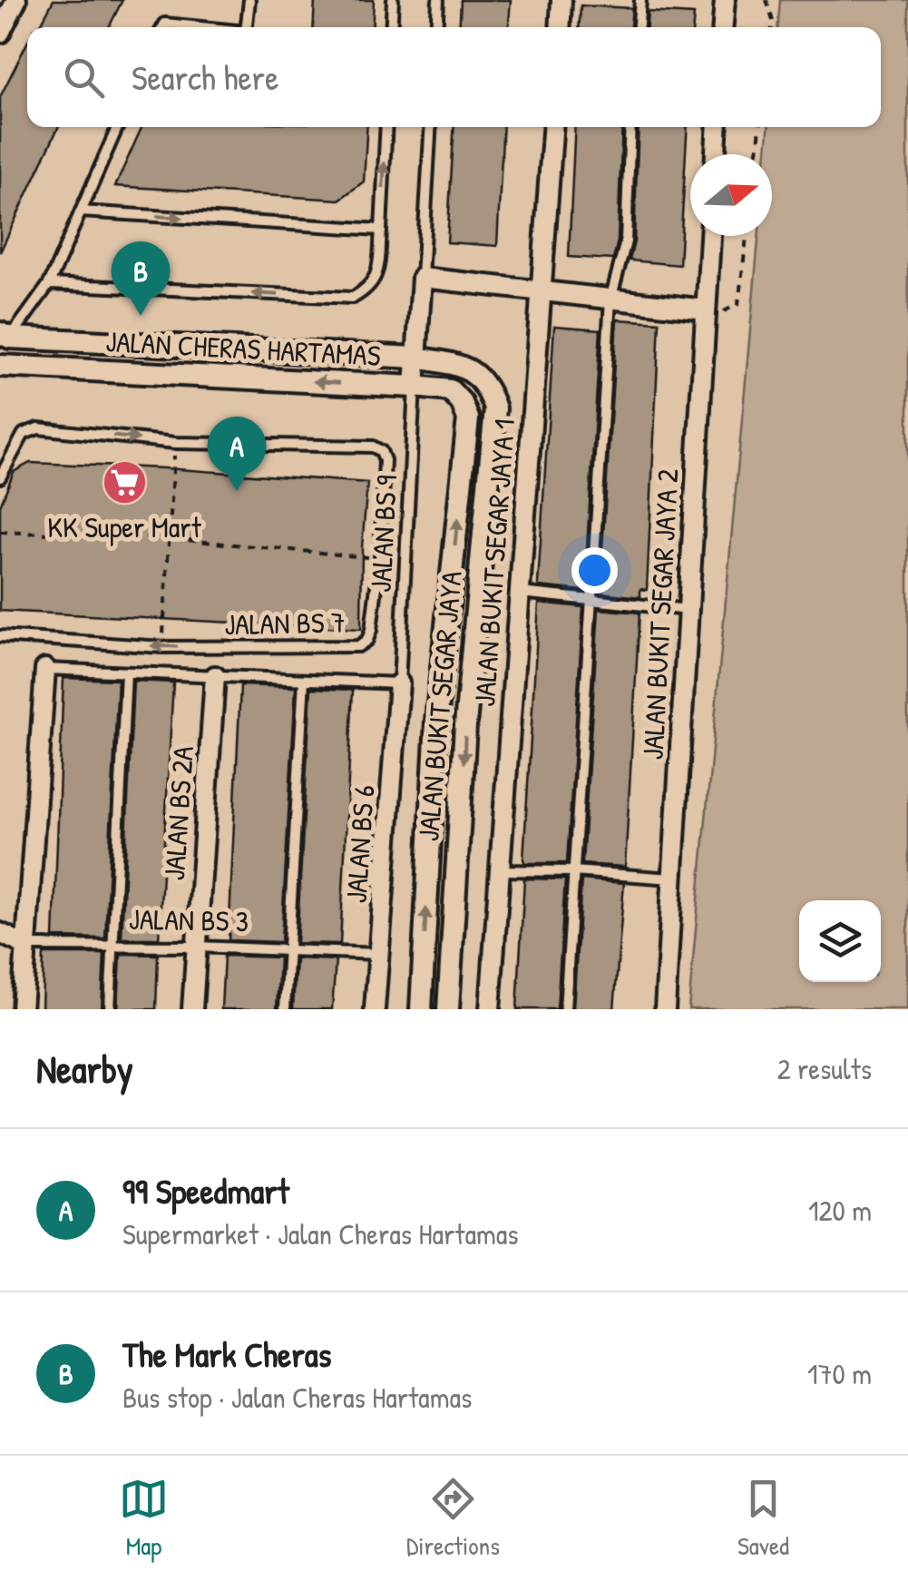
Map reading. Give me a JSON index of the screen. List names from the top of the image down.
{
  "streets": {
    "street": [
      "JALAN CHERAS HARTAMAS",
      "JALAN BUKIT SEGAR JAYA 1",
      "JALAN BUKIT SEGAR JAYA 2",
      "JALAN BUKIT SEGAR JAYA",
      "JALAN BS 2A",
      "JALAN BS 6",
      "JALAN BS 3"
    ],
    "lane": ["JALAN BS 9", "JALAN BS 7"]
  },
  "crossings": [
    ["JALAN CHERAS HARTAMAS", "JALAN BS 9"],
    ["JALAN CHERAS HARTAMAS", "JALAN BUKIT SEGAR JAYA"],
    ["JALAN BS 9", "JALAN BS 6"],
    ["JALAN BS 2A", "JALAN BS 3"],
    ["JALAN BS 6", "JALAN BS 3"]
  ],
  "places": {
    "supermarket": ["KK Super Mart"]
  },
  "north": "right",
  "page": {
    "search": "Search here",
    "pins": ["B", "A"],
    "heading": ["Nearby", "2 results"],
    "list": [
      {
        "mark": "A",
        "name": "99 Speedmart",
        "note": "Supermarket · Jalan Cheras Hartamas",
        "value": "120 m"
      },
      {
        "mark": "B",
        "name": "The Mark Cheras",
        "note": "Bus stop · Jalan Cheras Hartamas",
        "value": "170 m"
      }
    ],
    "nav": ["Map", "Directions", "Saved"]
  }
}
